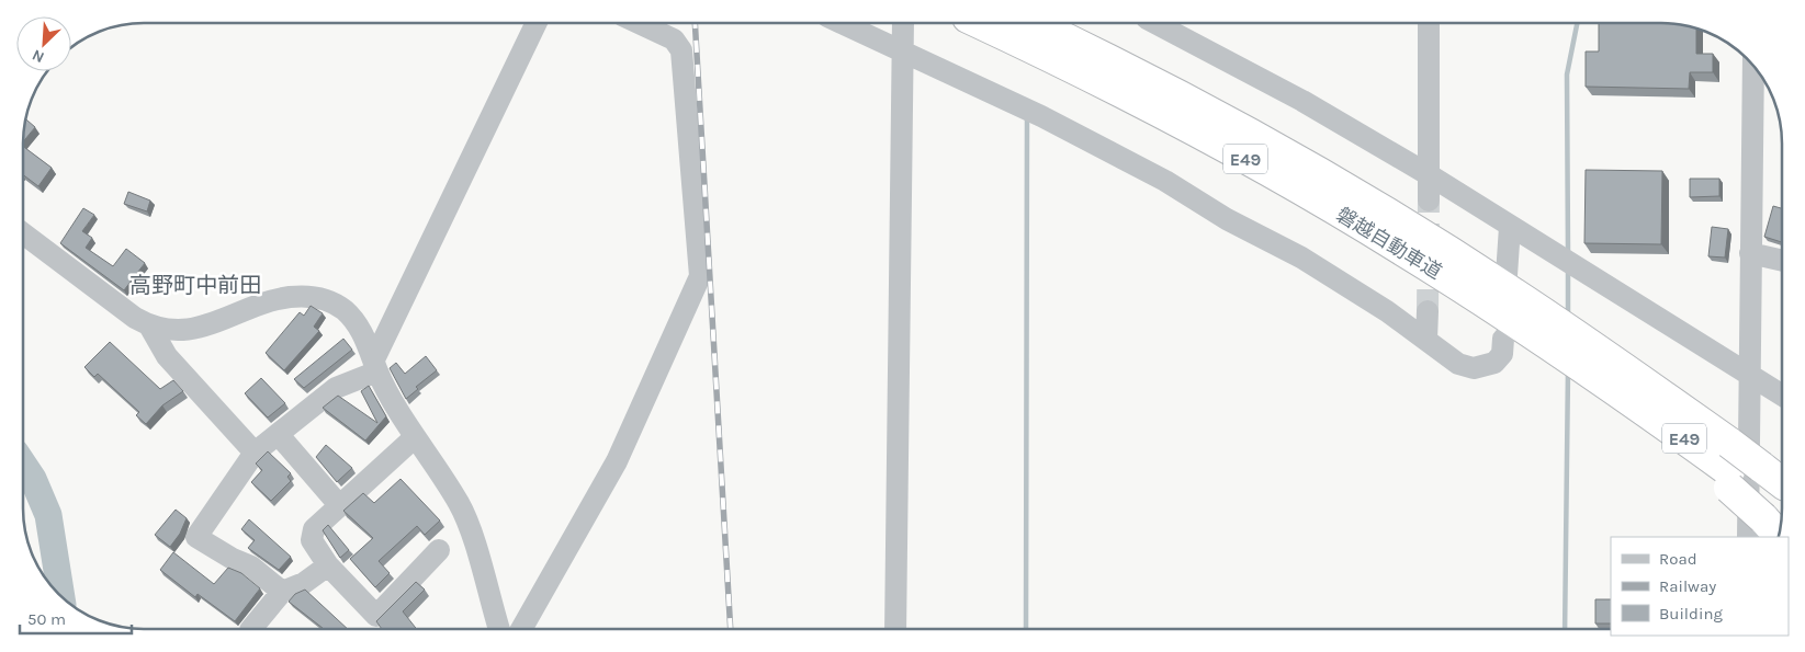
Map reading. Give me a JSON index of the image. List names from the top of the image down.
{
  "streets": {
    "highway": ["E49", "磐越自動車道"]
  },
  "districts": ["高野町中前田"],
  "legend": ["Road", "Railway", "Building"],
  "scale_bar": "50 m",
  "north": "bottom left"
}
